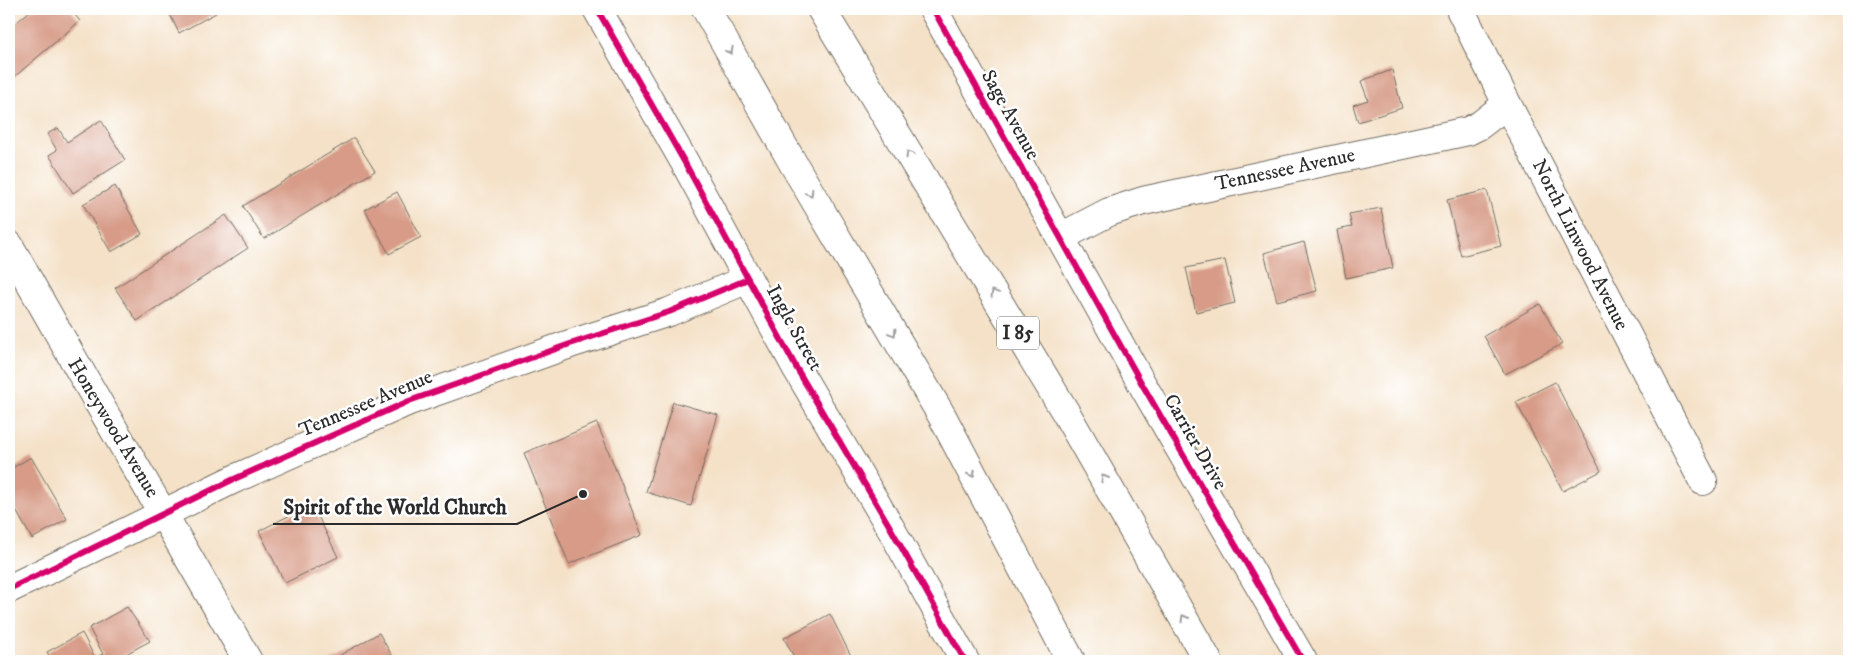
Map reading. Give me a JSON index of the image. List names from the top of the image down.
{
  "streets": {
    "main road": [
      "Sage Avenue",
      "Tennessee Avenue",
      "North Linwood Avenue",
      "Ingle Street",
      "I 85",
      "Honeywood Avenue",
      "Carrier Drive"
    ]
  },
  "crossings": [
    ["Sage Avenue", "Tennessee Avenue"],
    ["Sage Avenue", "Carrier Drive"],
    ["Tennessee Avenue", "North Linwood Avenue"],
    ["Tennessee Avenue", "Ingle Street"],
    ["Tennessee Avenue", "Honeywood Avenue"],
    ["Tennessee Avenue", "Carrier Drive"]
  ],
  "places": ["Spirit of the World Church"]
}
